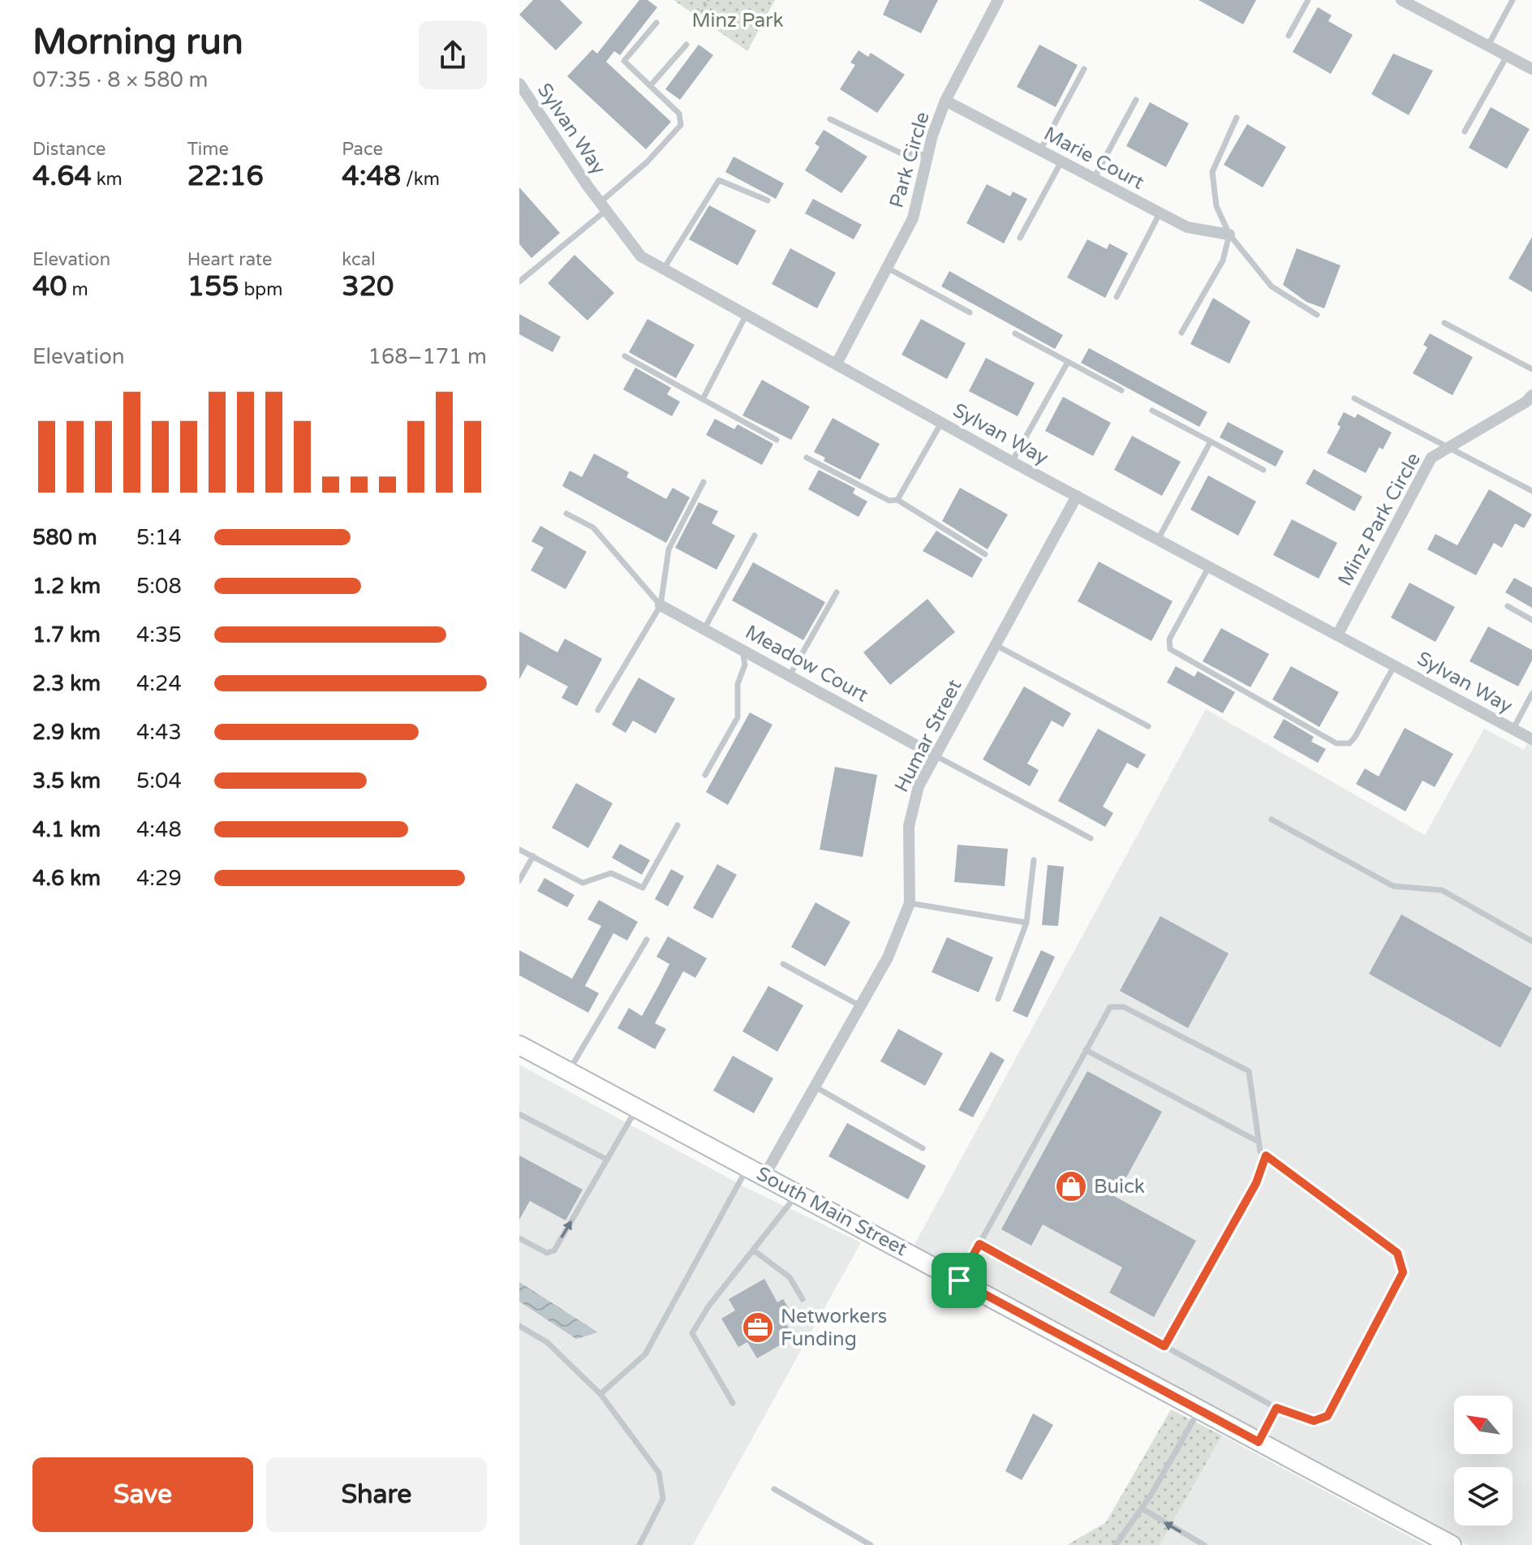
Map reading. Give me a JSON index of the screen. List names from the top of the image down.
{
  "streets": {
    "main road": ["South Main Street"],
    "street": [
      "Sylvan Way",
      "Marie Court",
      "Park Circle",
      "Minz Park Circle",
      "Meadow Court",
      "Humar Street"
    ]
  },
  "crossings": [
    ["Sylvan Way", "Park Circle"],
    ["Sylvan Way", "Minz Park Circle"],
    ["Sylvan Way", "Humar Street"],
    ["Marie Court", "Park Circle"],
    ["Meadow Court", "Humar Street"],
    ["Humar Street", "South Main Street"]
  ],
  "parks": ["Minz Park"],
  "places": {
    "shop": ["Buick"],
    "office": ["Networkers Funding"]
  },
  "north": "top left",
  "page": {
    "heading": ["Morning run", "07:35 · 8 × 580 m"],
    "stats": [
      ["Distance", "4.64 km"],
      ["Time", "22:16"],
      ["Pace", "4:48 /km"],
      ["Elevation", "40 m"],
      ["Heart rate", "155 bpm"],
      ["kcal", "320"]
    ],
    "chart": ["Elevation", "168–171 m"],
    "list": [
      {
        "name": "580 m",
        "note": "5:14"
      },
      {
        "name": "1.2 km",
        "note": "5:08"
      },
      {
        "name": "1.7 km",
        "note": "4:35"
      },
      {
        "name": "2.3 km",
        "note": "4:24"
      },
      {
        "name": "2.9 km",
        "note": "4:43"
      },
      {
        "name": "3.5 km",
        "note": "5:04"
      },
      {
        "name": "4.1 km",
        "note": "4:48"
      },
      {
        "name": "4.6 km",
        "note": "4:29"
      }
    ],
    "buttons": ["Save", "Share"]
  }
}
